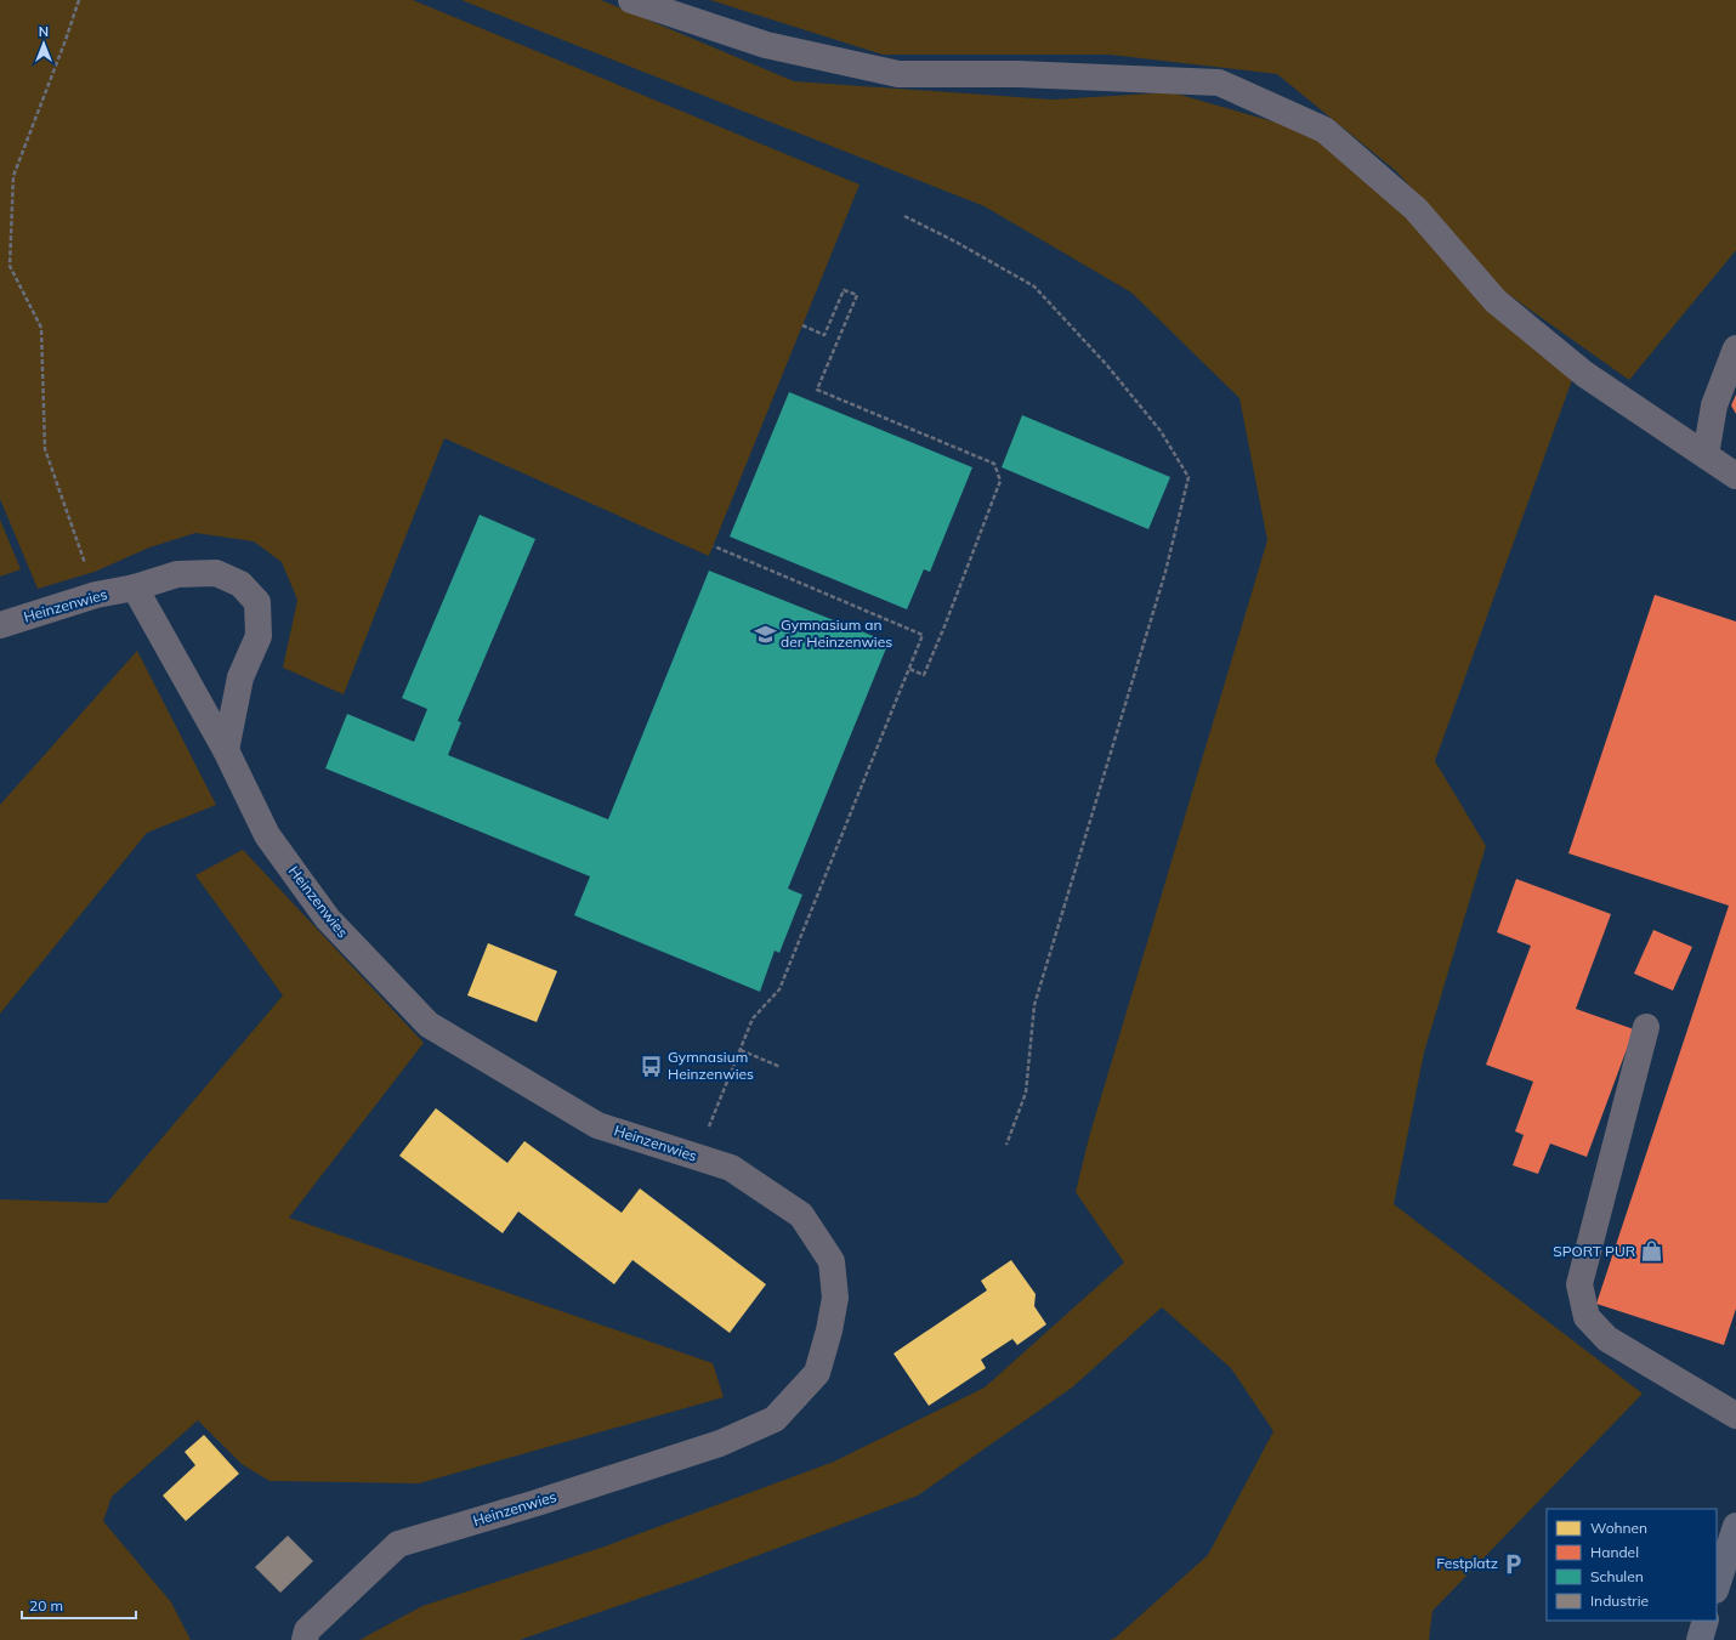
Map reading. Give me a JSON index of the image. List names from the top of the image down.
{
  "streets": {
    "street": ["Heinzenwies"]
  },
  "places": {
    "school or university": ["Gymnasium an der Heinzenwies"],
    "bus stop": ["Gymnasium Heinzenwies"],
    "shop": ["SPORT PUR"],
    "parking": ["Festplatz"]
  },
  "legend": [
    "Wohnen",
    "Handel",
    "Schulen",
    "Industrie"
  ],
  "scale_bar": "20 m",
  "north": "top"
}
